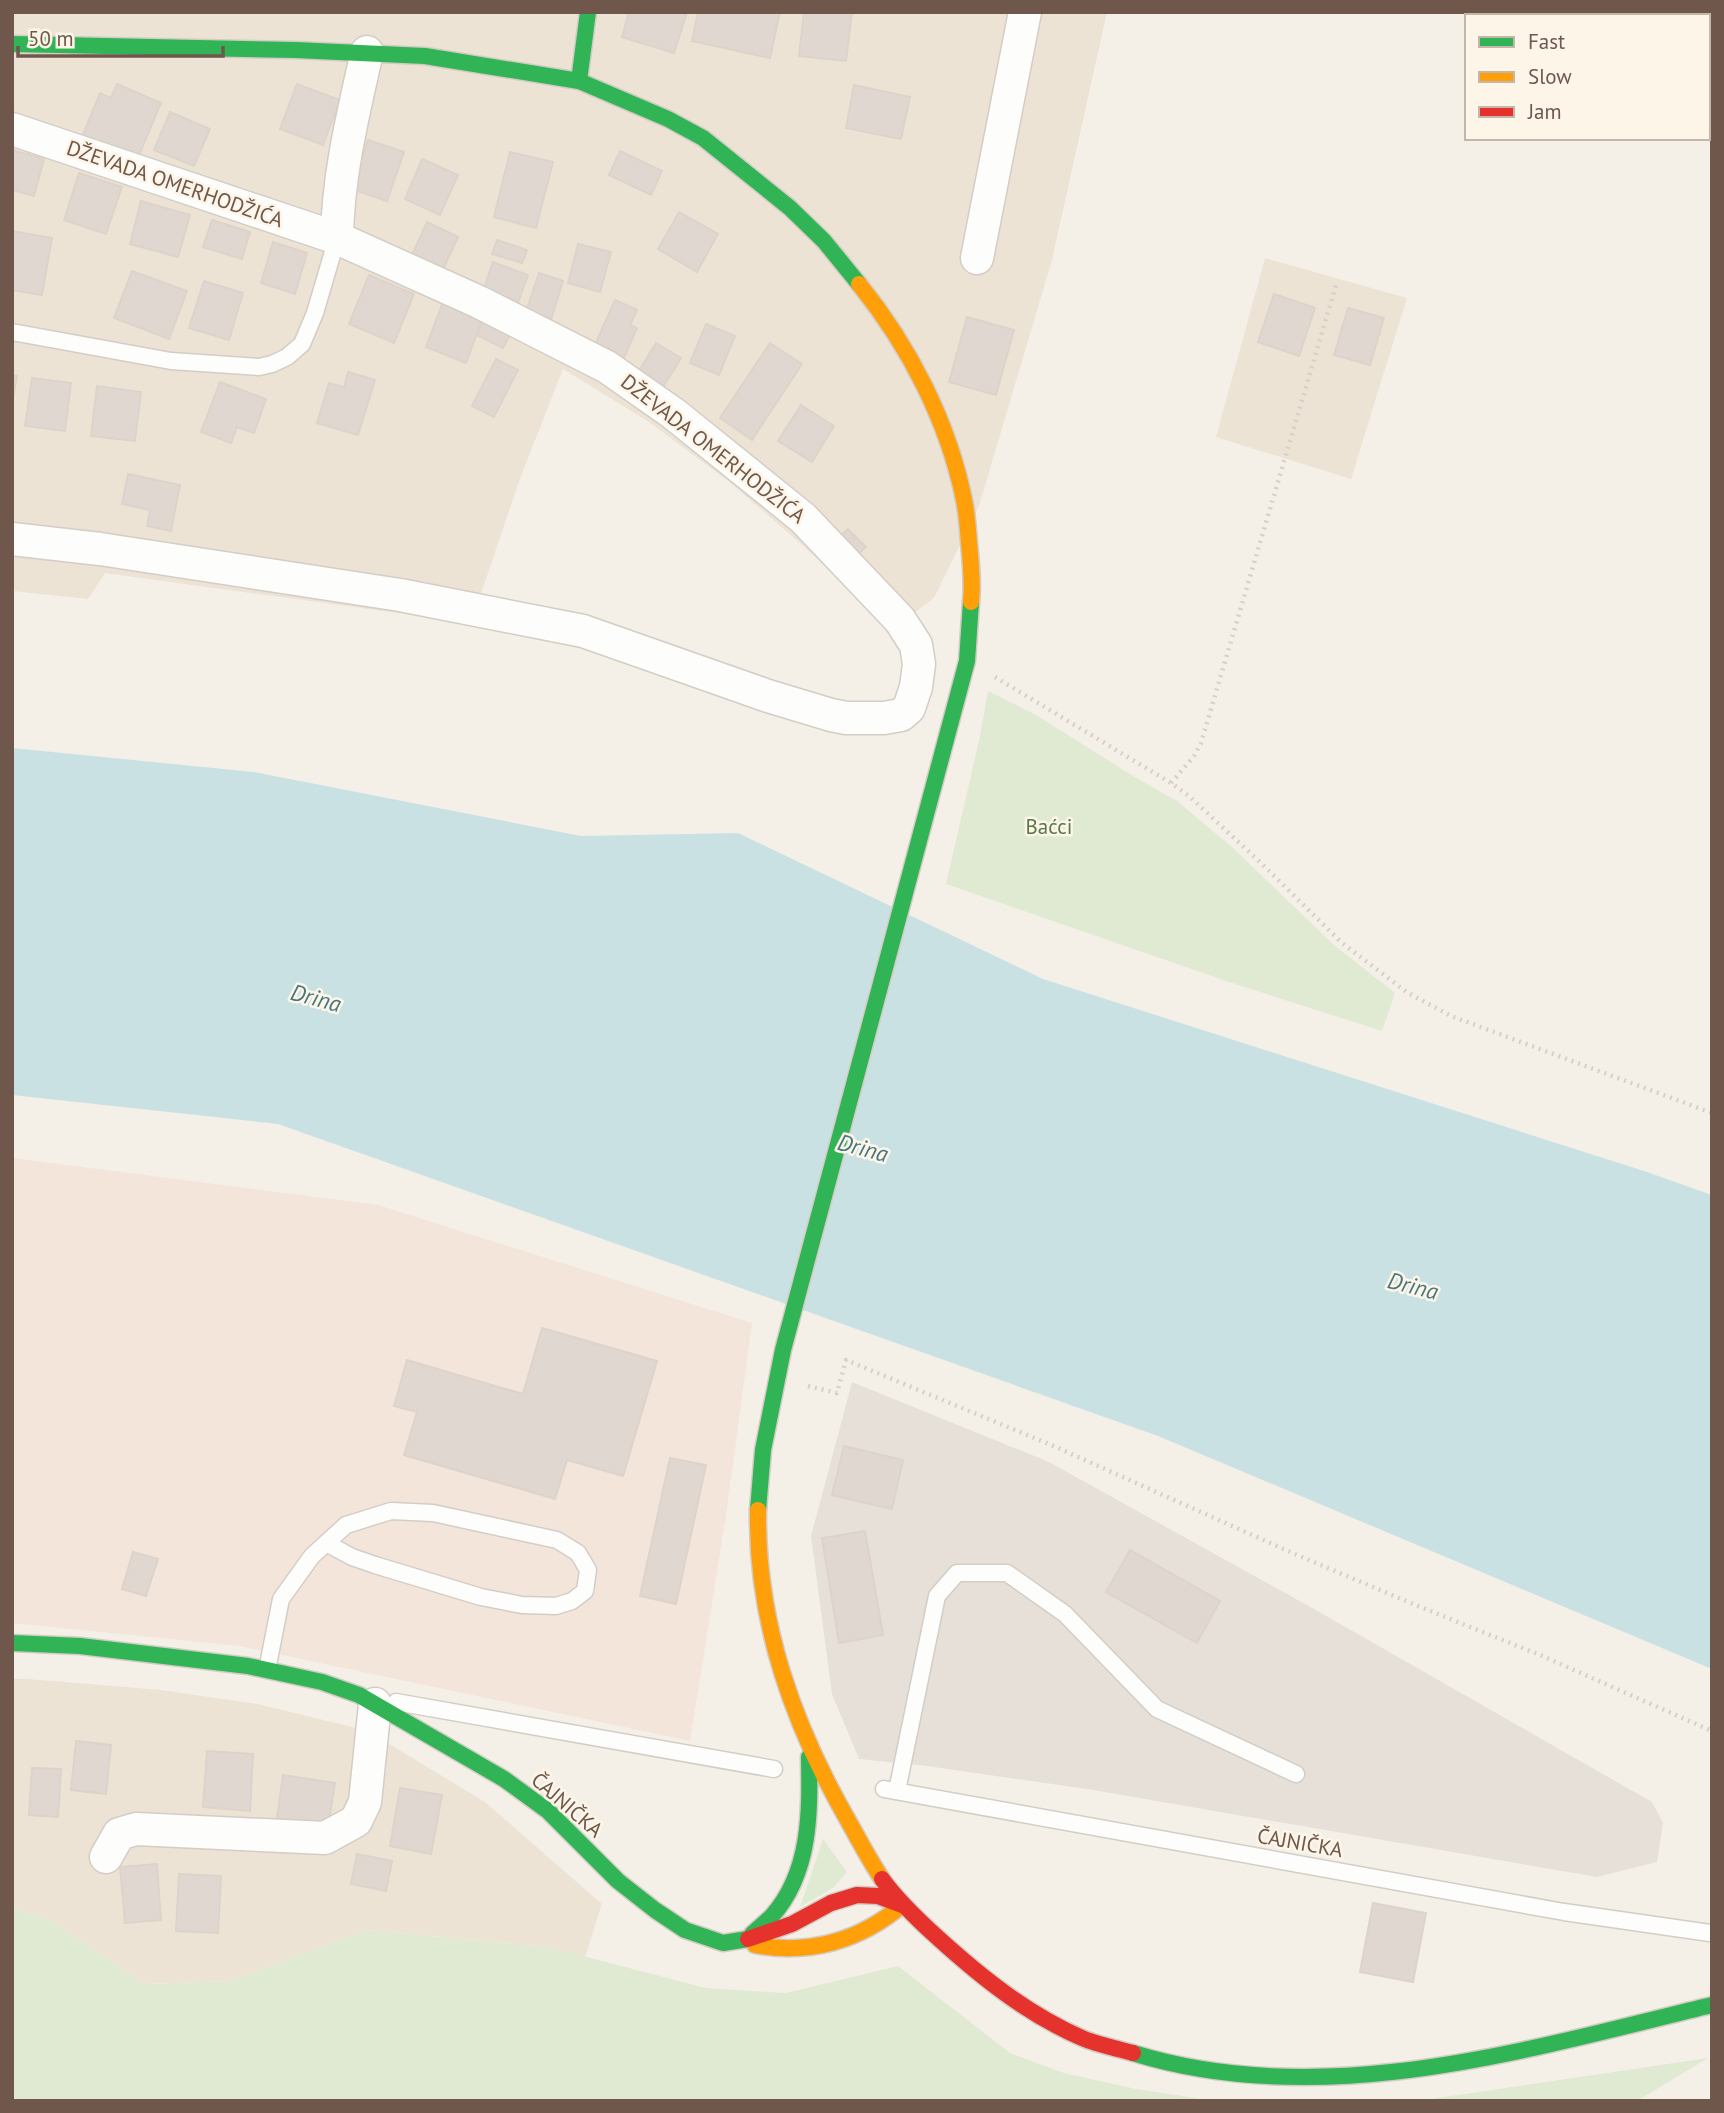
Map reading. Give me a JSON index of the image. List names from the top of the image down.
{
  "streets": {
    "main road": ["ČAJNIČKA"],
    "street": ["DŽEVADA OMERHODŽIĆA"]
  },
  "water": ["Drina"],
  "parks": ["Baćci"],
  "legend": ["Fast", "Slow", "Jam"],
  "scale_bar": "50 m"
}
